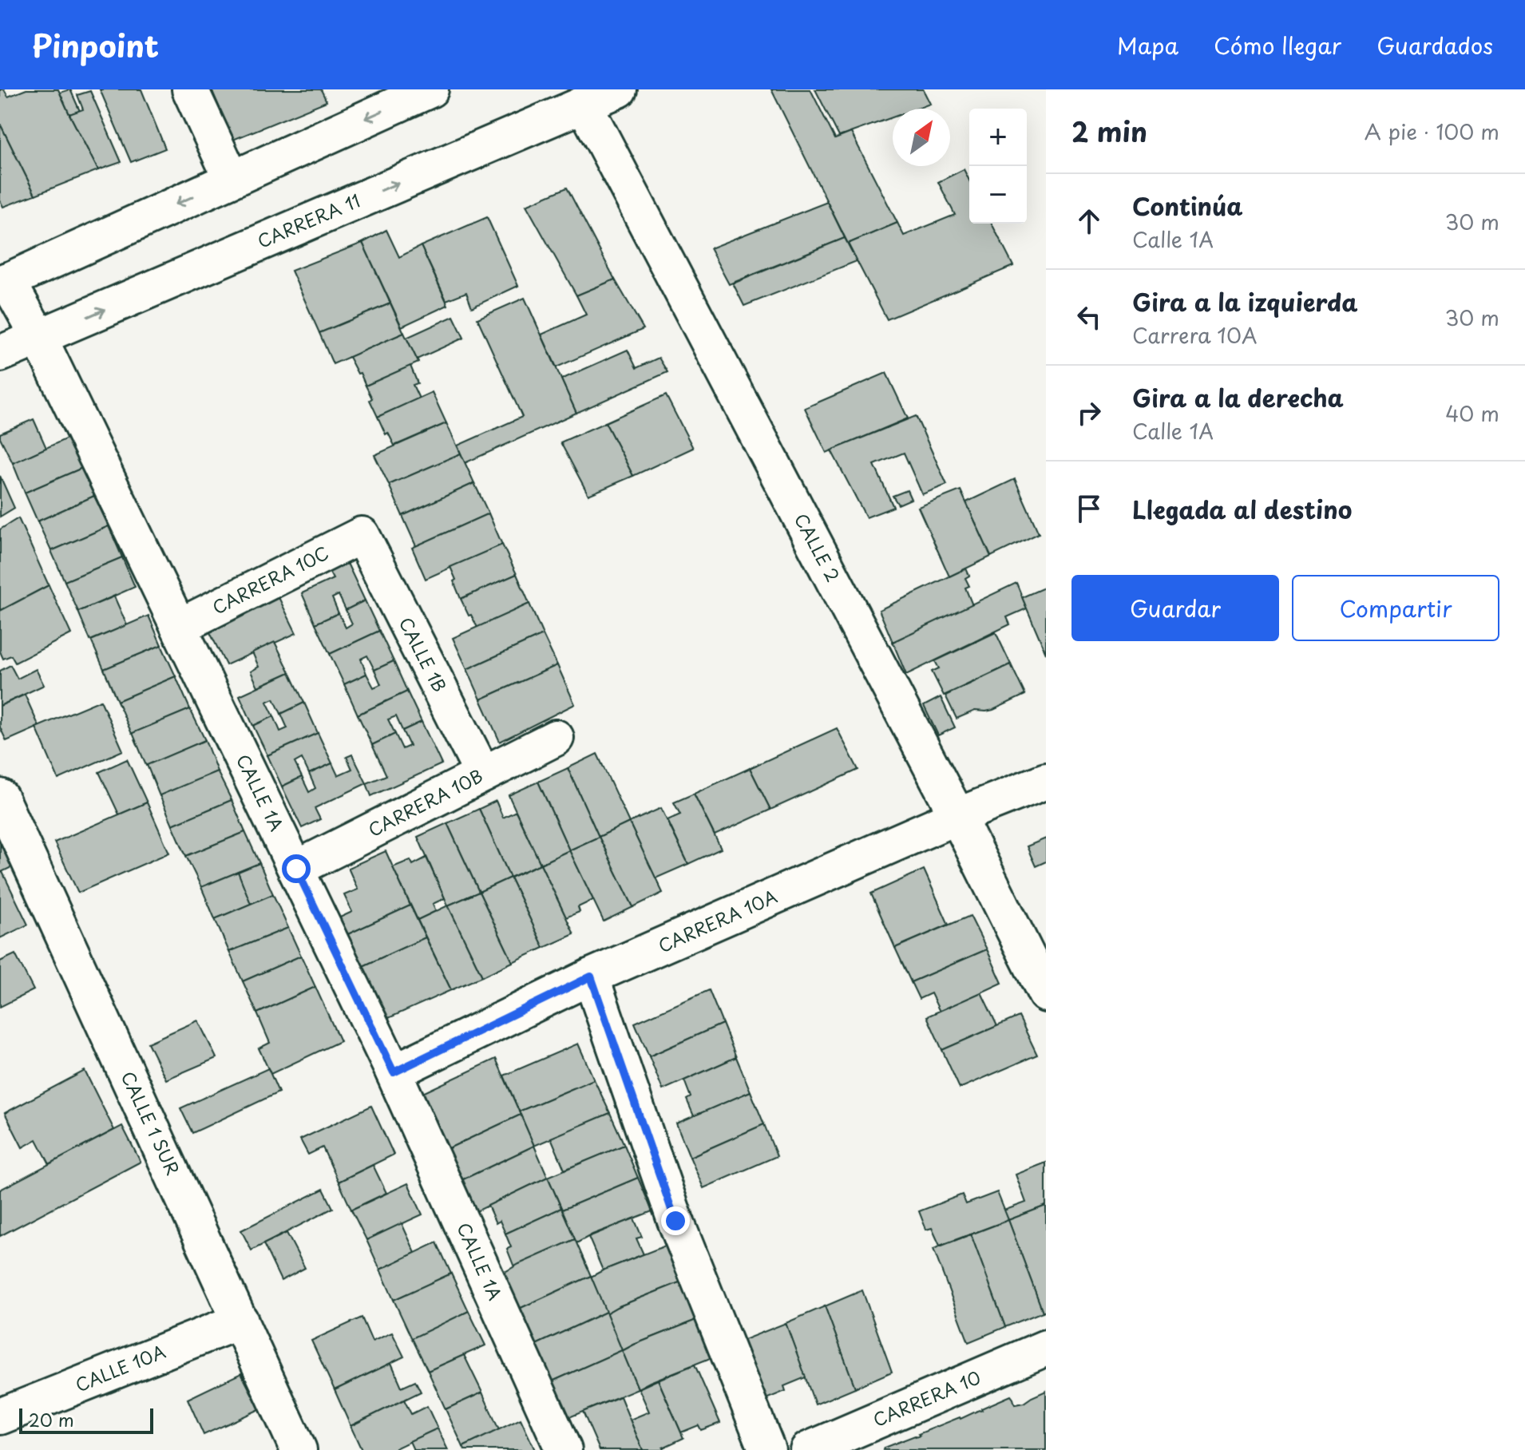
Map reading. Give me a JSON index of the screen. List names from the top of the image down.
{
  "streets": {
    "street": [
      "CARRERA 11",
      "CALLE 2",
      "CARRERA 10C",
      "CALLE 1B",
      "CALLE 1A",
      "CARRERA 10B",
      "CARRERA 10A",
      "CALLE 1 SUR",
      "CALLE 10A",
      "CARRERA 10"
    ]
  },
  "crossings": [
    ["CARRERA 11", "CALLE 2"],
    ["CARRERA 11", "CALLE 1A"],
    ["CALLE 2", "CARRERA 10A"],
    ["CARRERA 10C", "CALLE 1B"],
    ["CARRERA 10C", "CALLE 1A"],
    ["CALLE 1B", "CARRERA 10B"],
    ["CALLE 1A", "CARRERA 10B"],
    ["CALLE 1A", "CARRERA 10A"],
    ["CALLE 1 SUR", "CALLE 10A"]
  ],
  "scale_bar": "20 m",
  "north": "top right",
  "page": {
    "header": "Pinpoint",
    "nav": ["Mapa", "Cómo llegar", "Guardados"],
    "heading": ["2 min", "A pie · 100 m"],
    "map_buttons": ["+", "−"],
    "list": [
      ["Continúa", "Calle 1A", "30 m"],
      ["Gira a la izquierda", "Carrera 10A", "30 m"],
      ["Gira a la derecha", "Calle 1A", "40 m"],
      "Llegada al destino"
    ],
    "buttons": ["Guardar", "Compartir"],
    "scale": "20 m"
  }
}
